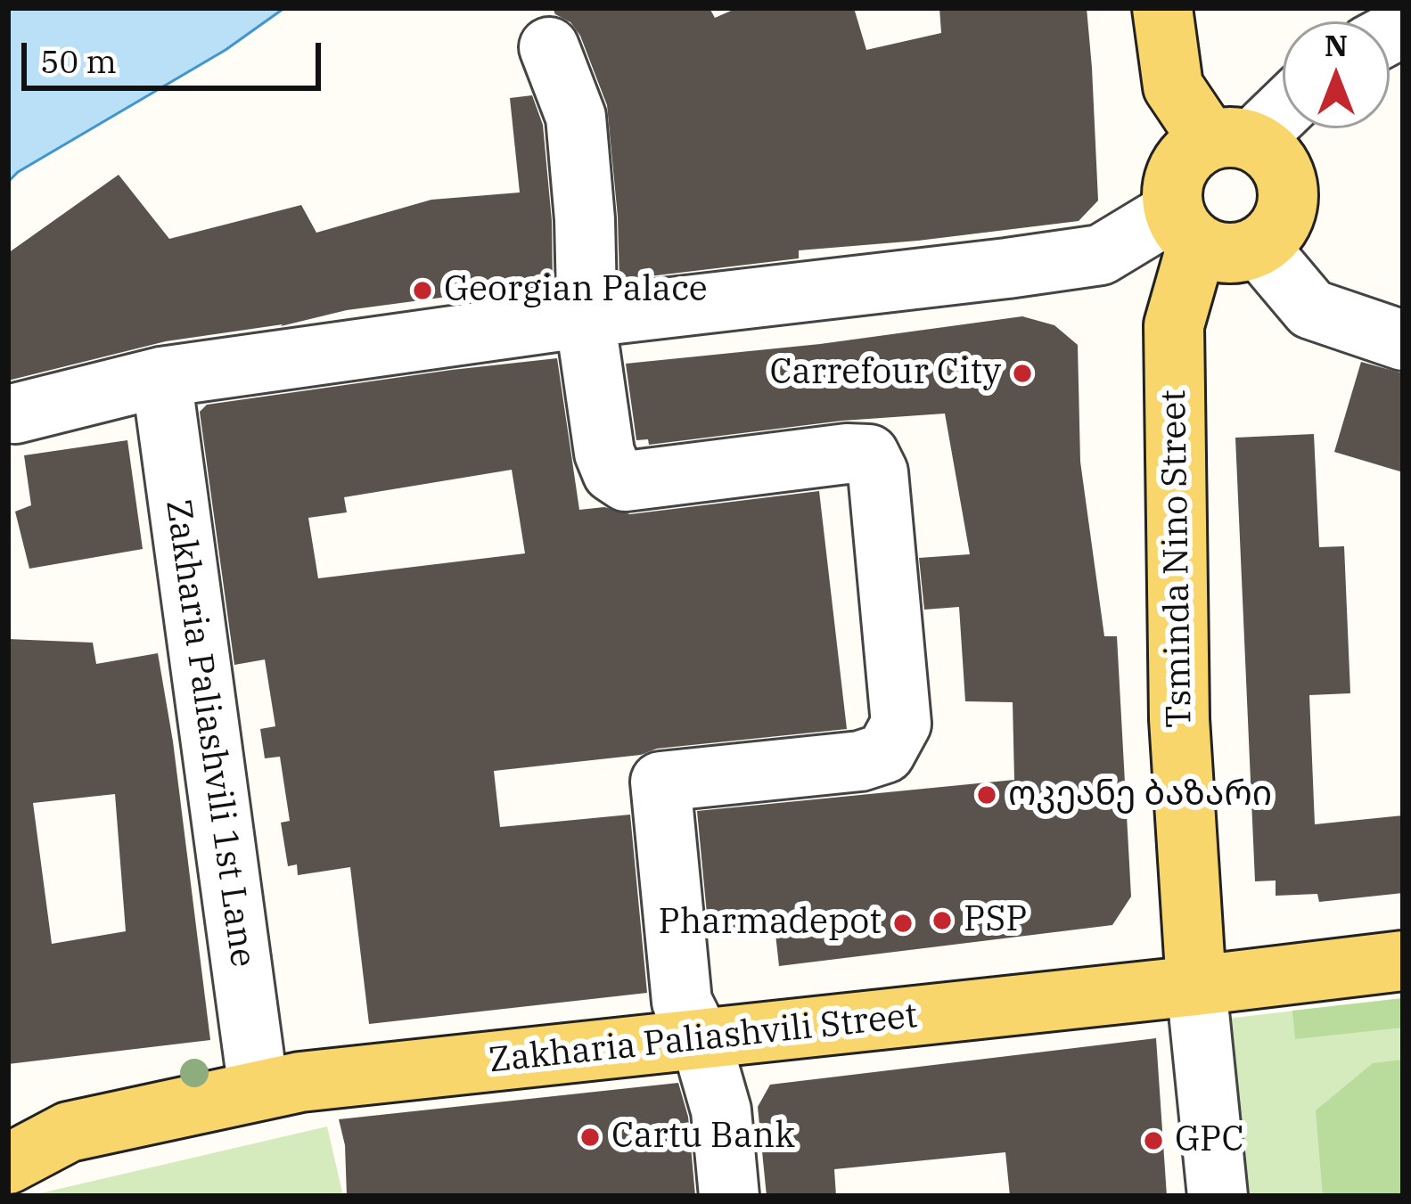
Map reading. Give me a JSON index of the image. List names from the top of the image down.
{
  "streets": {
    "main road": ["Tsminda Nino Street", "Zakharia Paliashvili Street"],
    "street": ["Zakharia Paliashvili 1st Lane"]
  },
  "crossings": [
    ["Tsminda Nino Street", "Zakharia Paliashvili Street"],
    ["Zakharia Paliashvili 1st Lane", "Zakharia Paliashvili Street"]
  ],
  "places": [
    "Georgian Palace",
    "Carrefour City",
    "ოკეანე ბაზარი",
    "PSP",
    "Pharmadepot",
    "Cartu Bank",
    "GPC"
  ],
  "scale_bar": "50 m",
  "north": "top"
}
